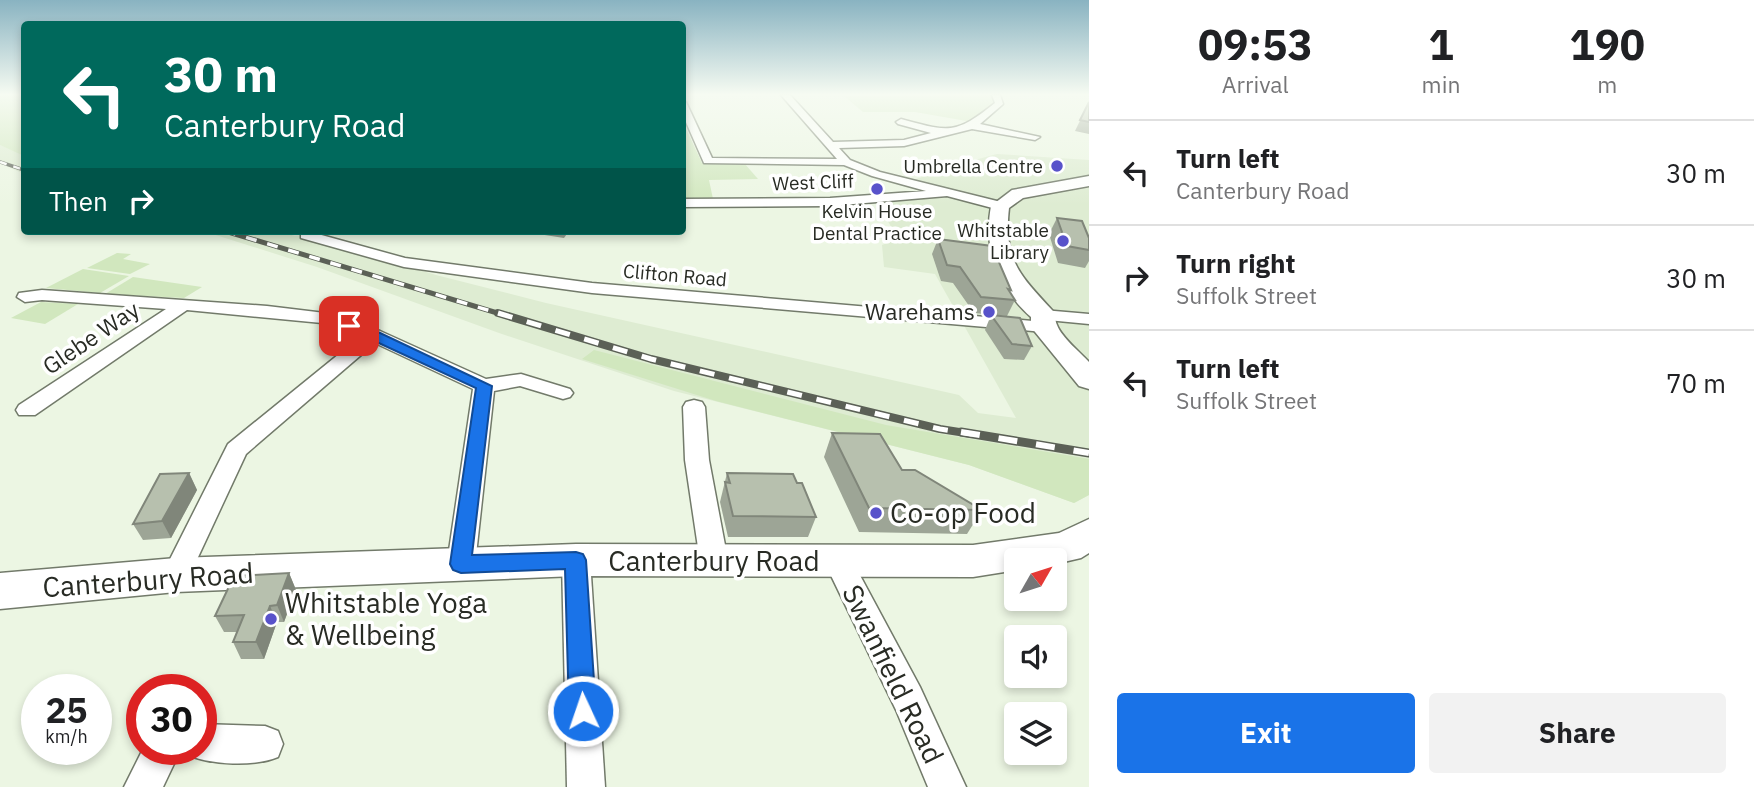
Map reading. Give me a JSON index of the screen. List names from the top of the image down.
{
  "streets": {
    "main road": ["Canterbury Road"],
    "street": [
      "West Cliff",
      "Clifton Road",
      "Glebe Way",
      "Swanfield Road"
    ]
  },
  "crossings": [
    ["Canterbury Road", "Swanfield Road"]
  ],
  "places": [
    "Umbrella Centre",
    "Kelvin House Dental Practice",
    "Whitstable Library",
    "Warehams",
    "Co-op Food",
    "Whitstable Yoga & Wellbeing"
  ],
  "north": "top right",
  "page": {
    "eta": [
      "09:53",
      "Arrival",
      "1",
      "min",
      "190",
      "m"
    ],
    "turn": ["30 m", "Canterbury Road"],
    "list": [
      {
        "name": "Turn left",
        "note": "Canterbury Road",
        "value": "30 m"
      },
      {
        "name": "Turn right",
        "note": "Suffolk Street",
        "value": "30 m"
      },
      {
        "name": "Turn left",
        "note": "Suffolk Street",
        "value": "70 m"
      }
    ],
    "then": "Then",
    "speed": "25 km/h",
    "limit": "30",
    "buttons": ["Exit", "Share"]
  }
}
